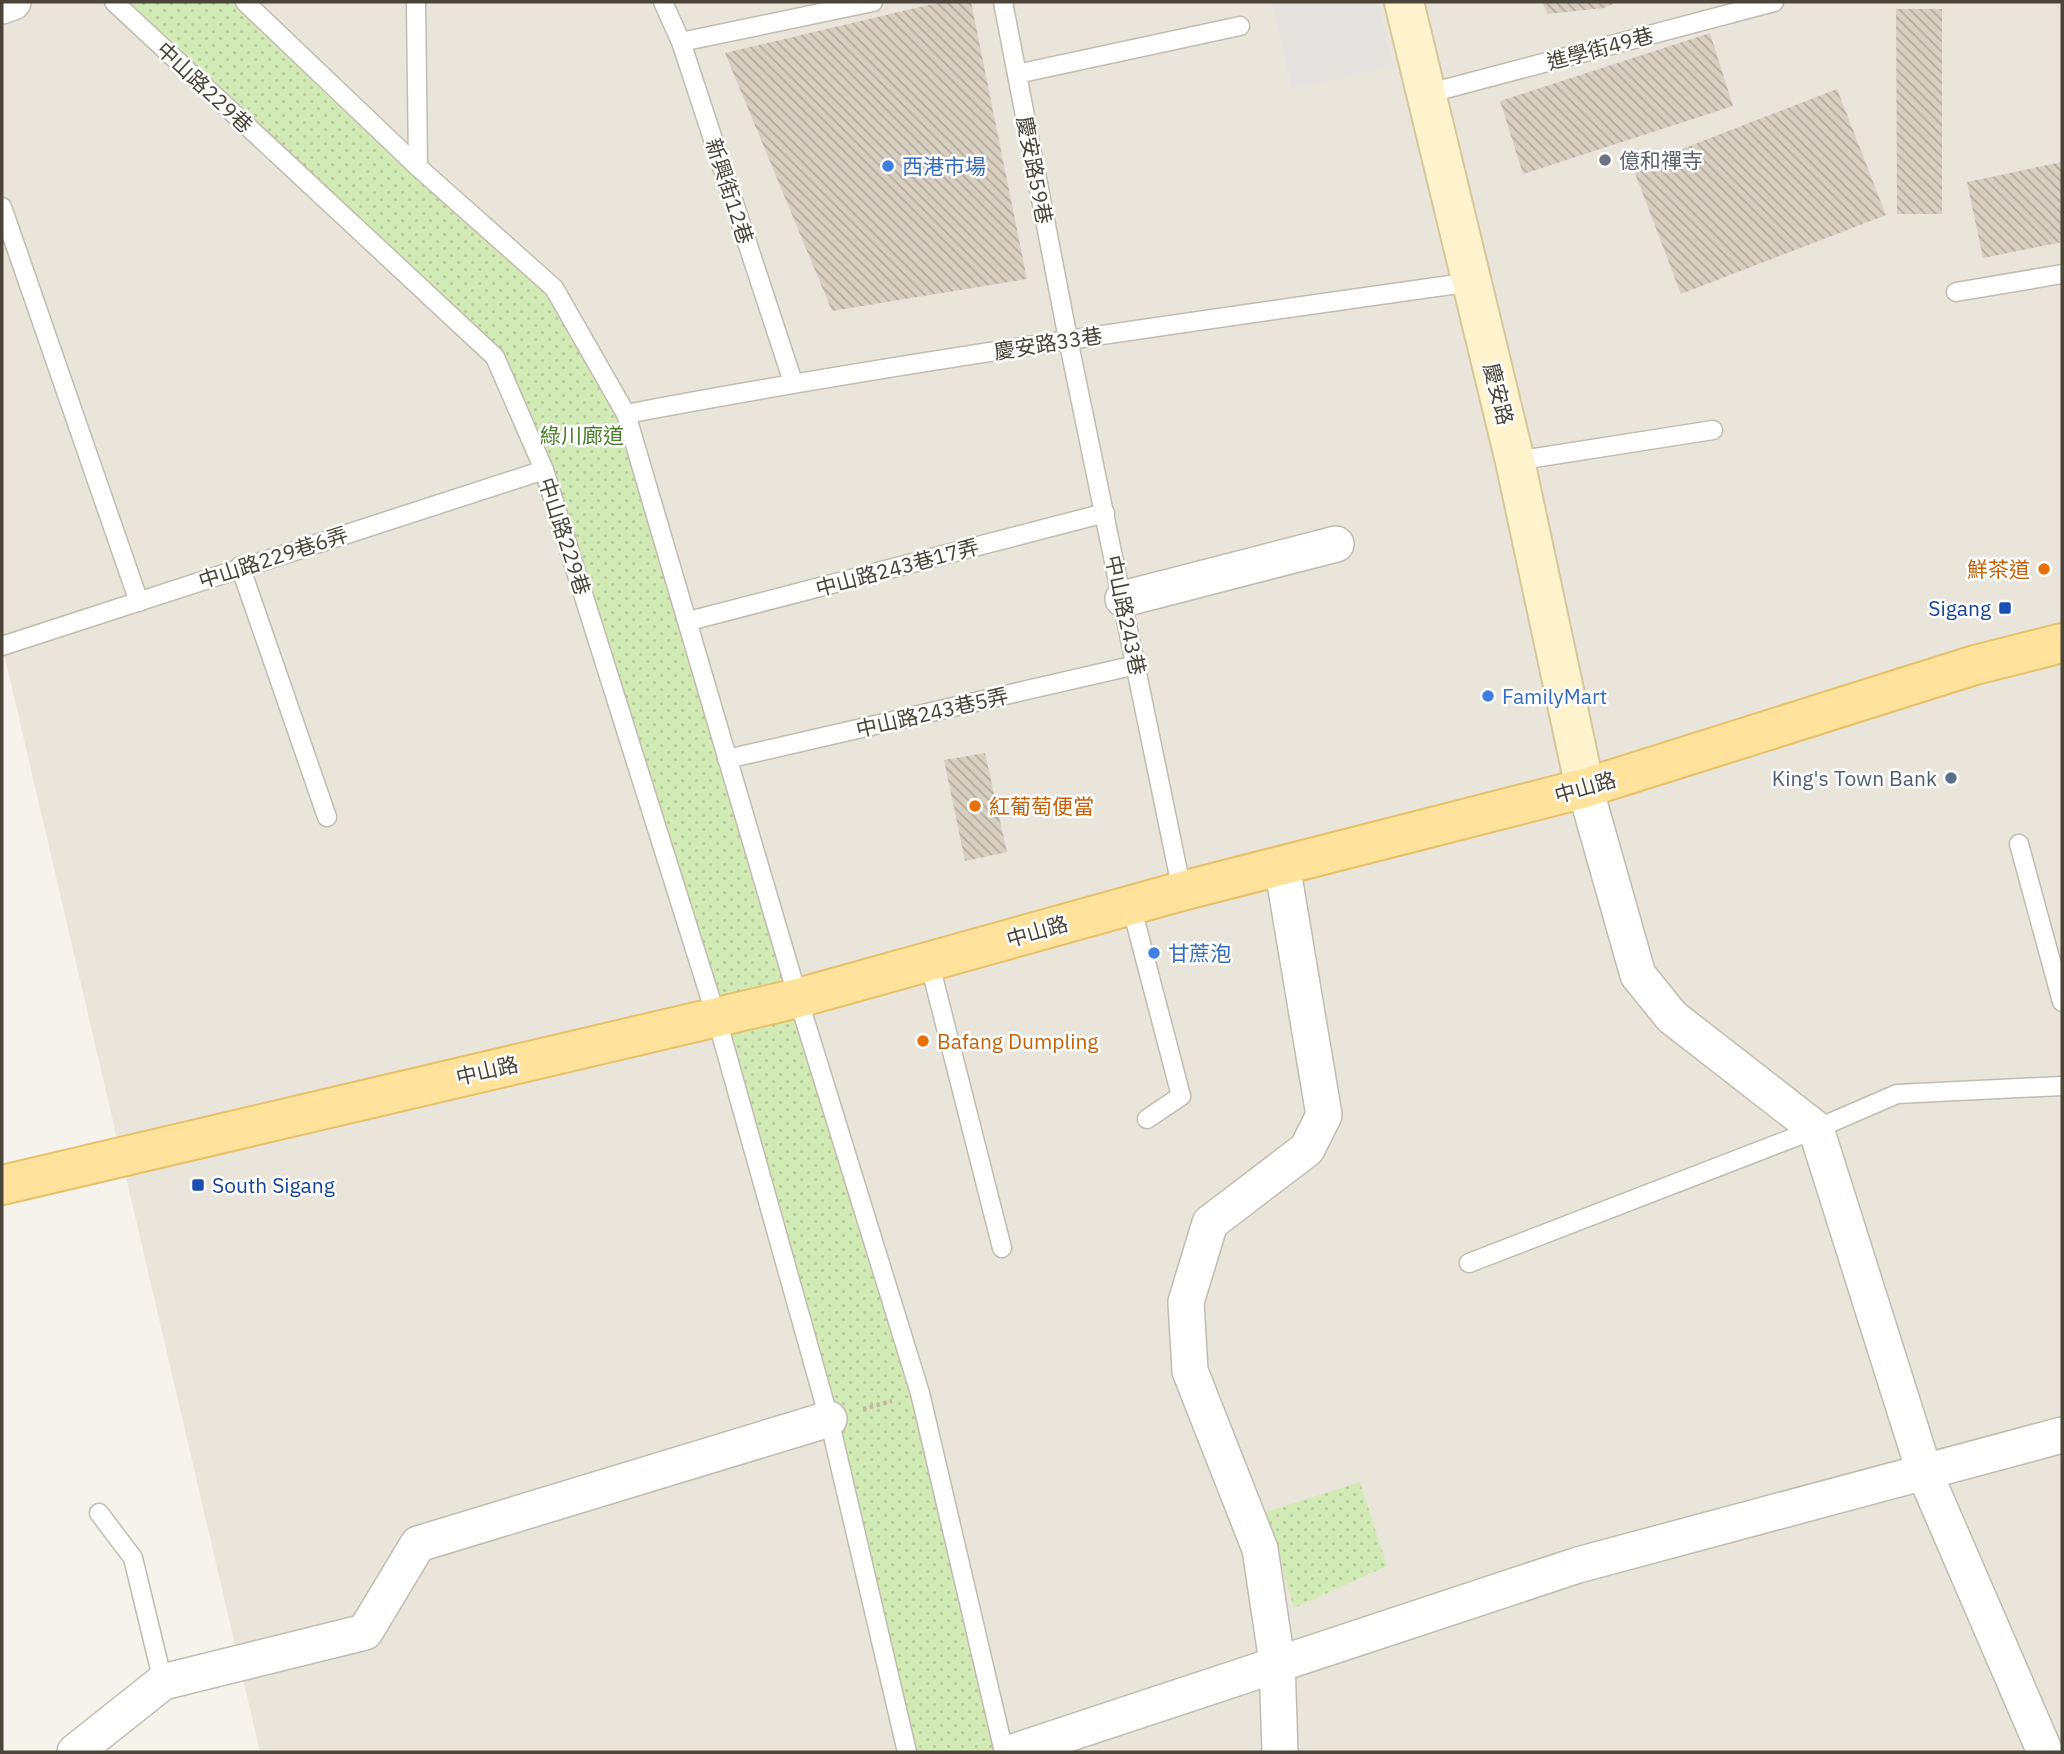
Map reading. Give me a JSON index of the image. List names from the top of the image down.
{
  "streets": {
    "main road": ["慶安路", "中山路"],
    "lane": [
      "進學街49巷",
      "中山路229巷",
      "慶安路59巷",
      "新興街12巷",
      "慶安路33巷",
      "中山路229巷6弄",
      "中山路243巷17弄",
      "中山路243巷",
      "中山路243巷5弄"
    ]
  },
  "crossings": [
    ["進學街49巷", "慶安路"],
    ["中山路229巷", "中山路229巷6弄"],
    ["中山路229巷", "中山路"],
    ["慶安路59巷", "慶安路33巷"],
    ["慶安路59巷", "中山路243巷"],
    ["新興街12巷", "慶安路33巷"],
    ["慶安路33巷", "慶安路"],
    ["慶安路33巷", "中山路243巷"],
    ["慶安路", "中山路"],
    ["中山路243巷17弄", "中山路243巷"],
    ["中山路243巷", "中山路243巷5弄"],
    ["中山路243巷", "中山路"]
  ],
  "parks": ["綠川廊道"],
  "places": {
    "other": [
      "億和禪寺",
      "西港市場",
      "鮮茶道",
      "FamilyMart",
      "King's Town Bank",
      "紅葡萄便當",
      "甘蔗泡",
      "Bafang Dumpling"
    ],
    "transit": ["Sigang", "South Sigang"]
  }
}
